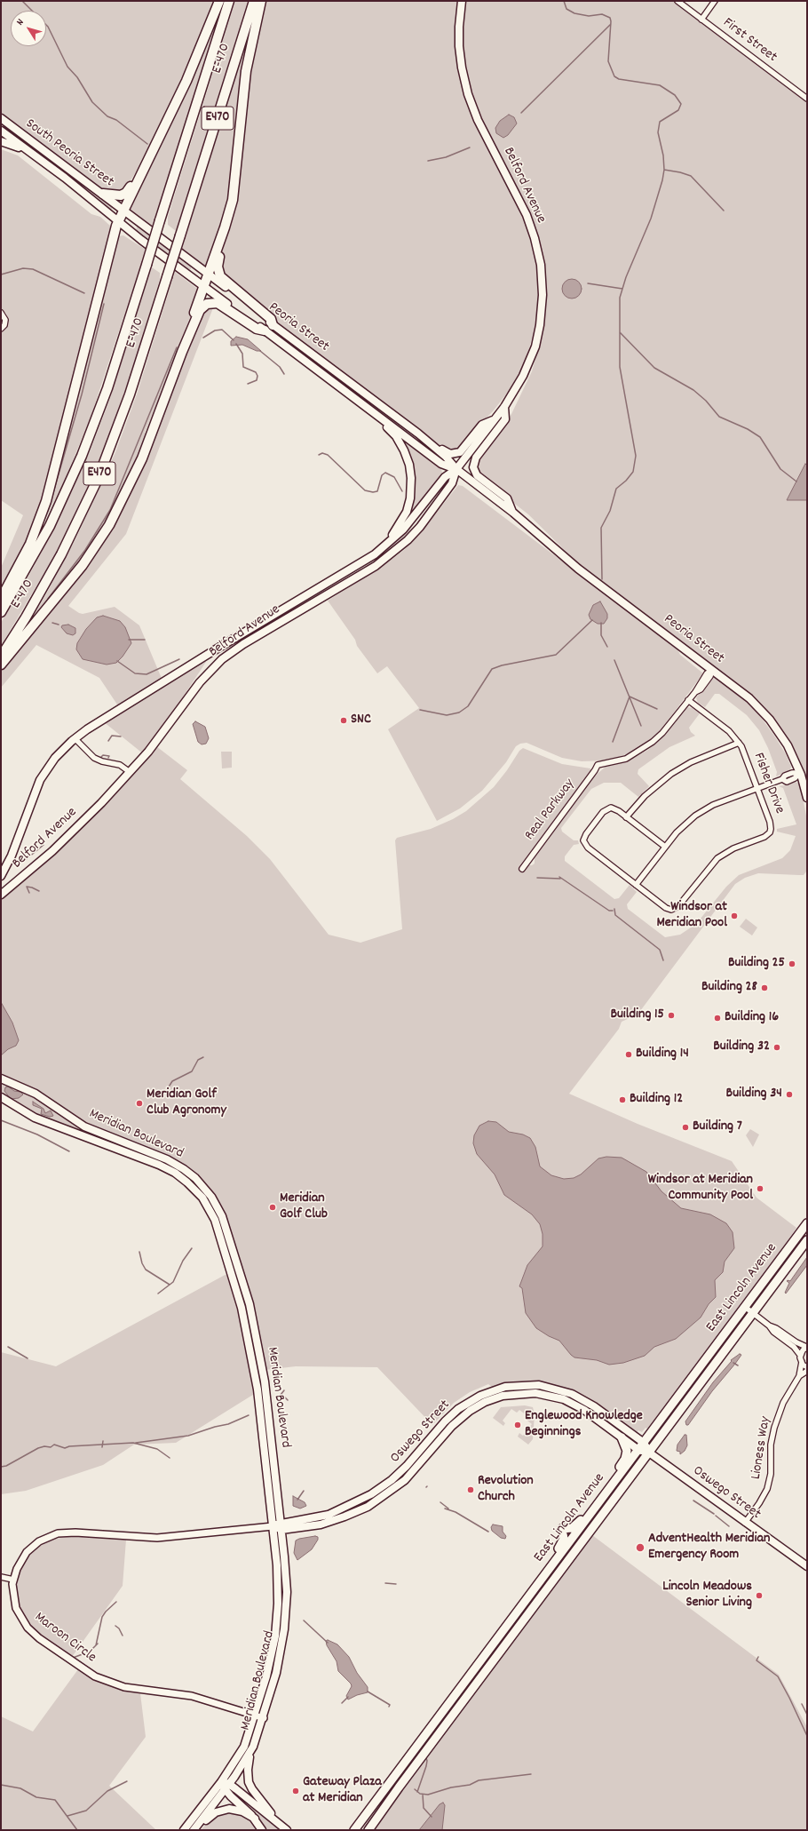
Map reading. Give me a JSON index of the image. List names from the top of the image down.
{
  "streets": {
    "highway": ["E-470", "E470"],
    "main road": [
      "South Peoria Street",
      "Belford Avenue",
      "Peoria Street",
      "Meridian Boulevard",
      "East Lincoln Avenue",
      "Oswego Street"
    ],
    "street": [
      "First Street",
      "Fisher Drive",
      "Real Parkway",
      "Lioness Way",
      "Maroon Circle"
    ]
  },
  "crossings": [
    ["South Peoria Street", "Peoria Street"],
    ["Belford Avenue", "Peoria Street"],
    ["Fisher Drive", "Real Parkway"],
    ["Meridian Boulevard", "Oswego Street"],
    ["Meridian Boulevard", "Maroon Circle"],
    ["East Lincoln Avenue", "Oswego Street"],
    ["Oswego Street", "Lioness Way"]
  ],
  "places": [
    "SNC",
    "Windsor at Meridian Pool",
    "Building 25",
    "Building 28",
    "Building 15",
    "Building 16",
    "Building 32",
    "Building 14",
    "Building 34",
    "Building 12",
    "Meridian Golf Club Agronomy",
    "Building 7",
    "Windsor at Meridian Community Pool",
    "Meridian Golf Club",
    "Englewood Knowledge Beginnings",
    "Revolution Church",
    "AdventHealth Meridian Emergency Room",
    "Lincoln Meadows Senior Living",
    "Gateway Plaza at Meridian"
  ],
  "north": "top left"
}
